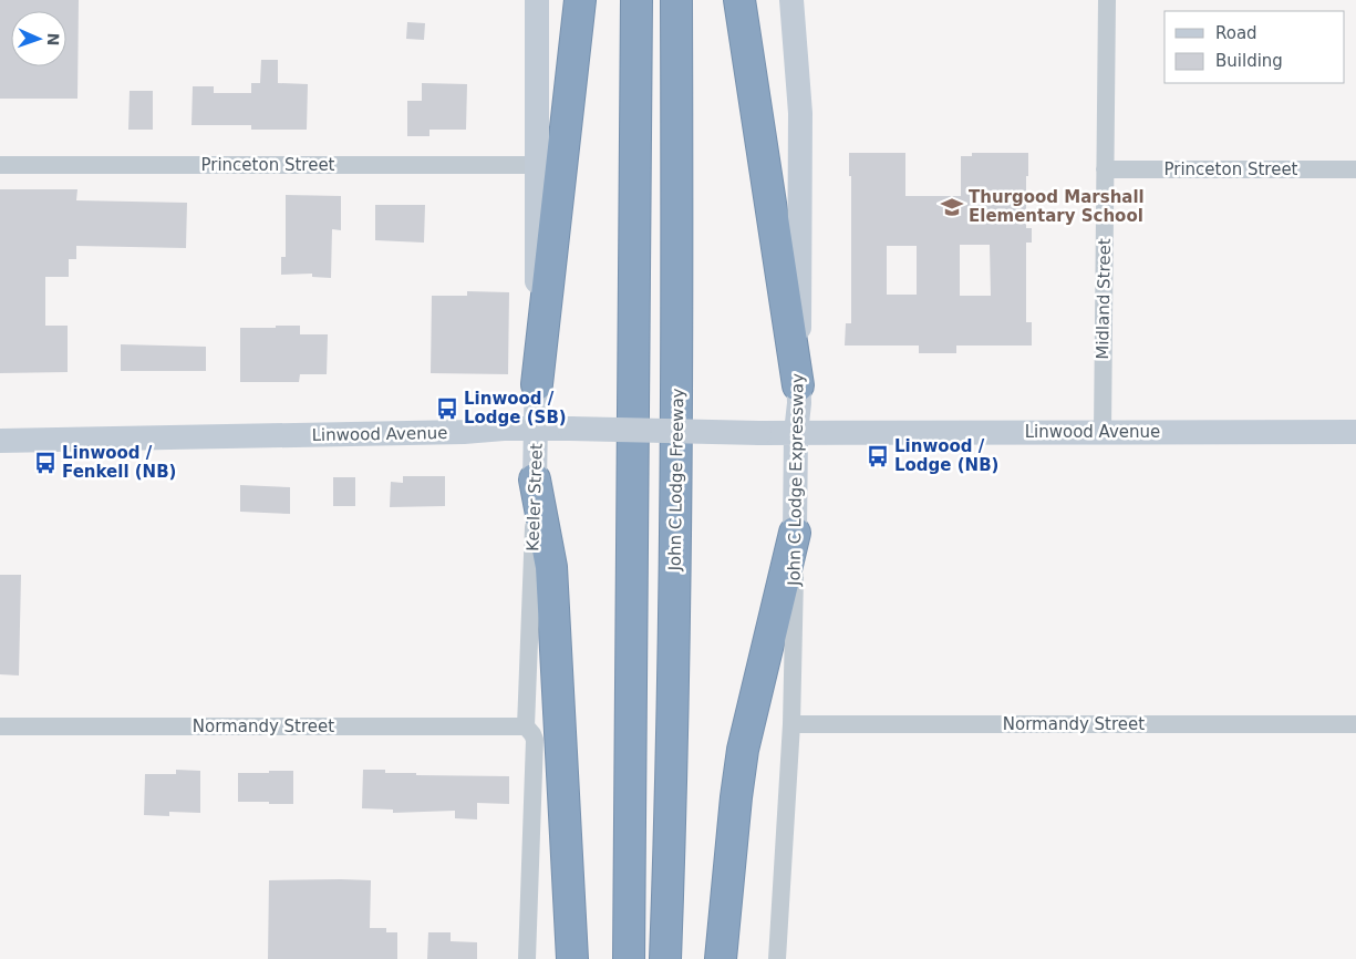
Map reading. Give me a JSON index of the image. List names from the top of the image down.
{
  "streets": {
    "highway": ["John C Lodge Freeway"],
    "street": [
      "Princeton Street",
      "Midland Street",
      "Linwood Avenue",
      "John C Lodge Expressway",
      "Keeler Street",
      "Normandy Street"
    ]
  },
  "crossings": [
    ["Princeton Street", "Midland Street"],
    ["Princeton Street", "Keeler Street"],
    ["Midland Street", "Linwood Avenue"],
    ["Linwood Avenue", "John C Lodge Expressway"],
    ["Linwood Avenue", "Keeler Street"],
    ["John C Lodge Expressway", "Normandy Street"],
    ["Keeler Street", "Normandy Street"]
  ],
  "places": {
    "school or university": ["Thurgood Marshall Elementary School"],
    "bus stop": ["Linwood / Lodge (SB)", "Linwood / Lodge (NB)", "Linwood / Fenkell (NB)"]
  },
  "legend": ["Road", "Building"],
  "north": "right"
}
